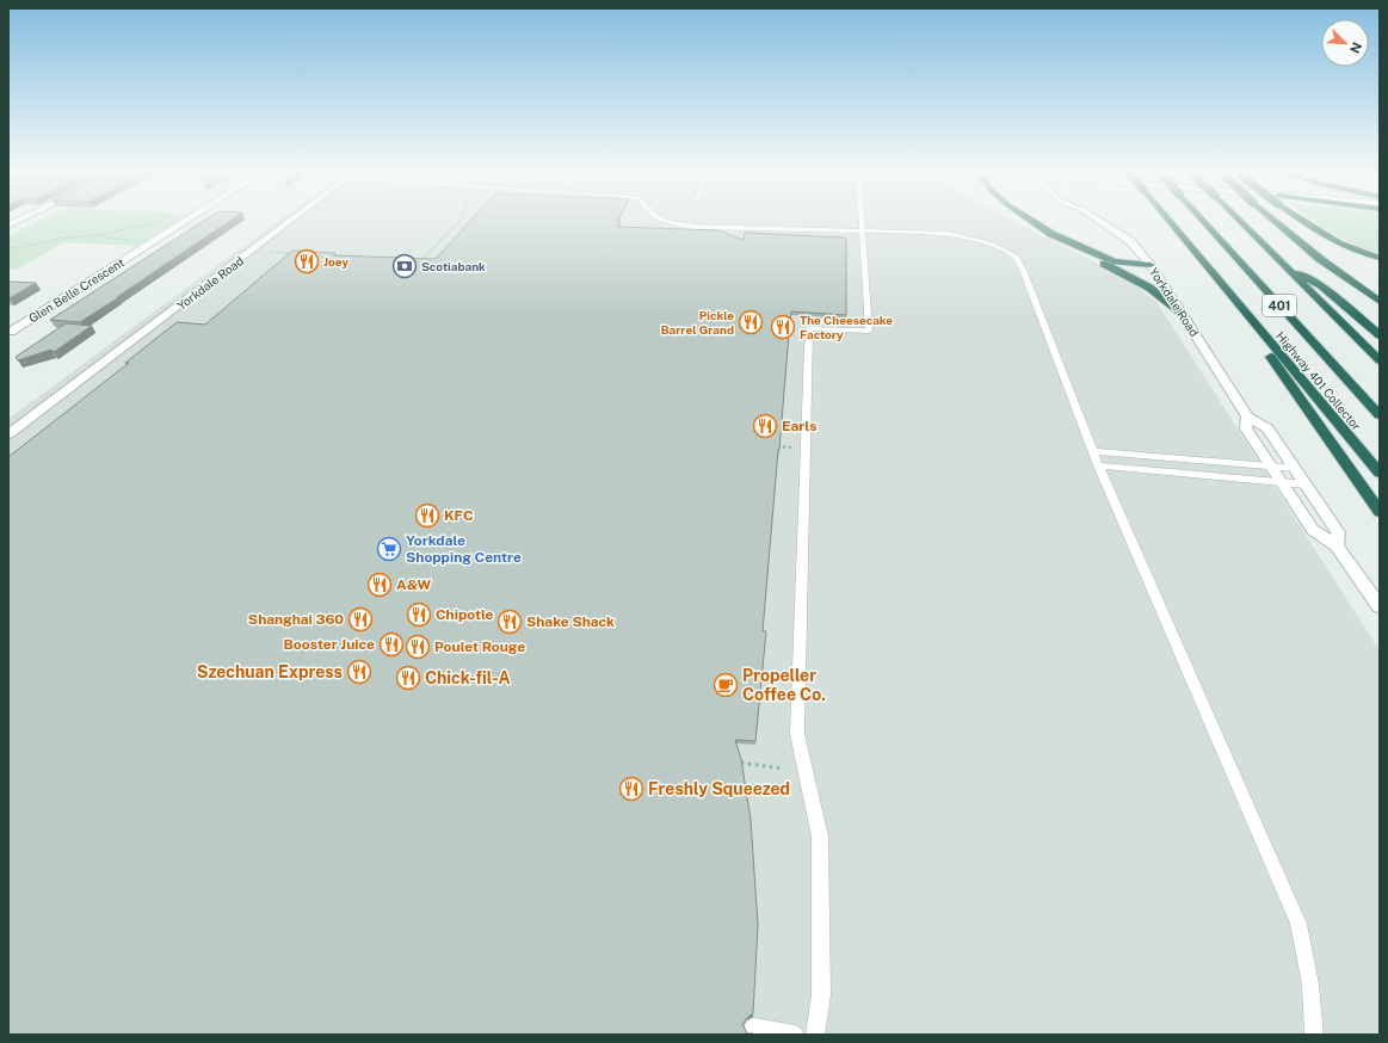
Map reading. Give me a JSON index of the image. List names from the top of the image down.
{
  "streets": {
    "highway": ["401", "Highway 401 Collector"],
    "street": ["Yorkdale Road", "Glen Belle Crescent"]
  },
  "places": {
    "restaurant": [
      "Joey",
      "Pickle Barrel Grand",
      "The Cheesecake Factory",
      "Earls",
      "KFC",
      "A&W",
      "Chipotle",
      "Shanghai 360",
      "Shake Shack",
      "Booster Juice",
      "Poulet Rouge",
      "Szechuan Express",
      "Chick-fil-A",
      "Freshly Squeezed"
    ],
    "bank": ["Scotiabank"],
    "supermarket": ["Yorkdale Shopping Centre"],
    "cafe": ["Propeller Coffee Co."]
  },
  "north": "bottom right"
}
